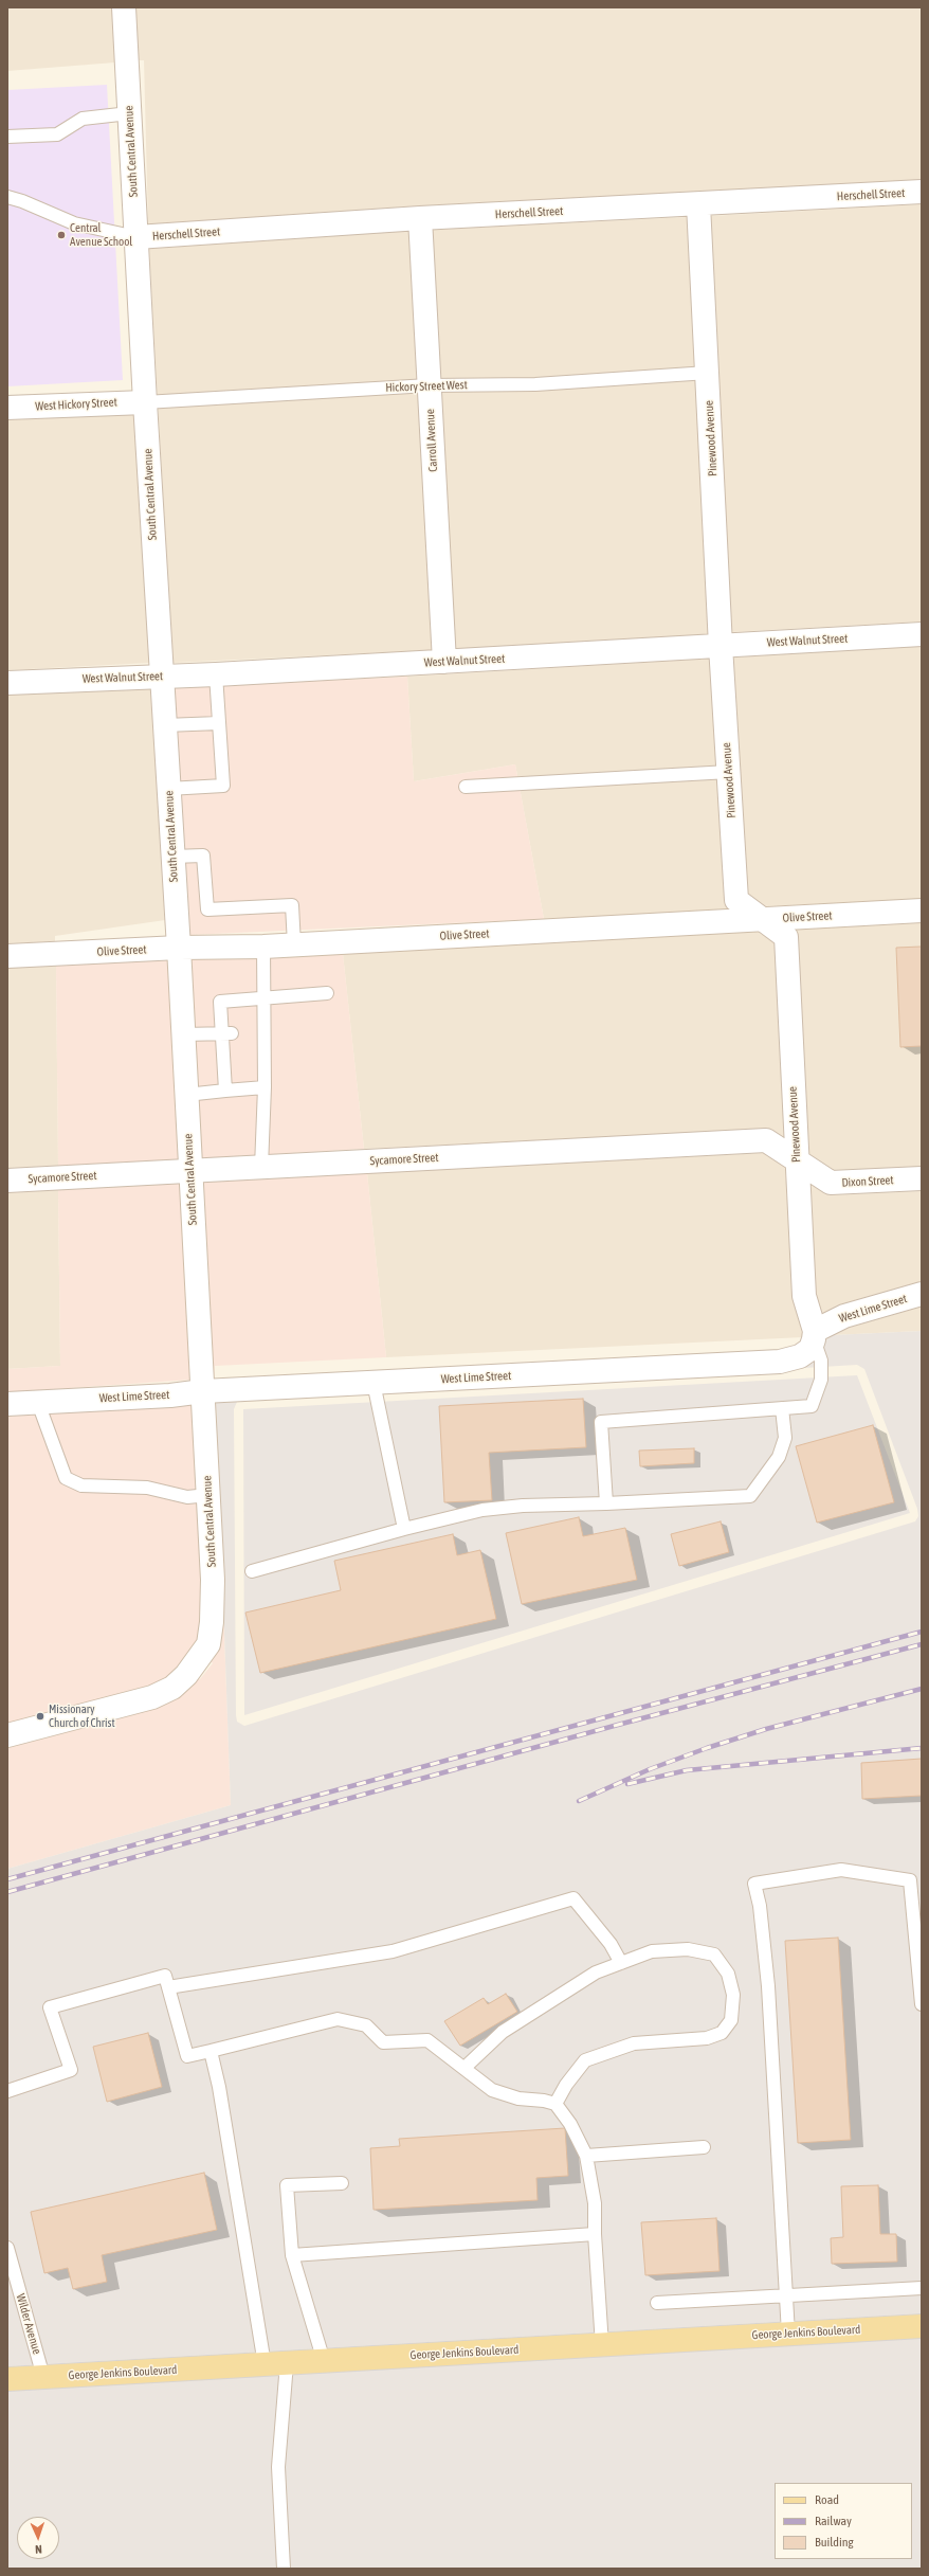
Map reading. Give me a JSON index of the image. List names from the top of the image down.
{
  "streets": {
    "main road": ["George Jenkins Boulevard"],
    "street": [
      "South Central Avenue",
      "Herschell Street",
      "West Hickory Street",
      "Pinewood Avenue",
      "Carroll Avenue",
      "West Walnut Street",
      "Olive Street",
      "Sycamore Street",
      "Dixon Street",
      "West Lime Street"
    ],
    "lane": ["Hickory Street West", "Wilder Avenue"]
  },
  "crossings": [
    ["South Central Avenue", "Herschell Street"],
    ["South Central Avenue", "Hickory Street West"],
    ["South Central Avenue", "West Hickory Street"],
    ["South Central Avenue", "West Walnut Street"],
    ["South Central Avenue", "Olive Street"],
    ["South Central Avenue", "Sycamore Street"],
    ["South Central Avenue", "West Lime Street"],
    ["Herschell Street", "Pinewood Avenue"],
    ["Herschell Street", "Carroll Avenue"],
    ["Hickory Street West", "West Hickory Street"],
    ["Hickory Street West", "Pinewood Avenue"],
    ["Hickory Street West", "Carroll Avenue"],
    ["Pinewood Avenue", "West Walnut Street"],
    ["Pinewood Avenue", "Olive Street"],
    ["Pinewood Avenue", "Sycamore Street"],
    ["Pinewood Avenue", "Dixon Street"],
    ["Pinewood Avenue", "West Lime Street"],
    ["Carroll Avenue", "West Walnut Street"],
    ["Sycamore Street", "Dixon Street"],
    ["Wilder Avenue", "George Jenkins Boulevard"]
  ],
  "places": ["Central Avenue School", "Missionary Church of Christ"],
  "legend": ["Road", "Railway", "Building"],
  "north": "bottom"
}
